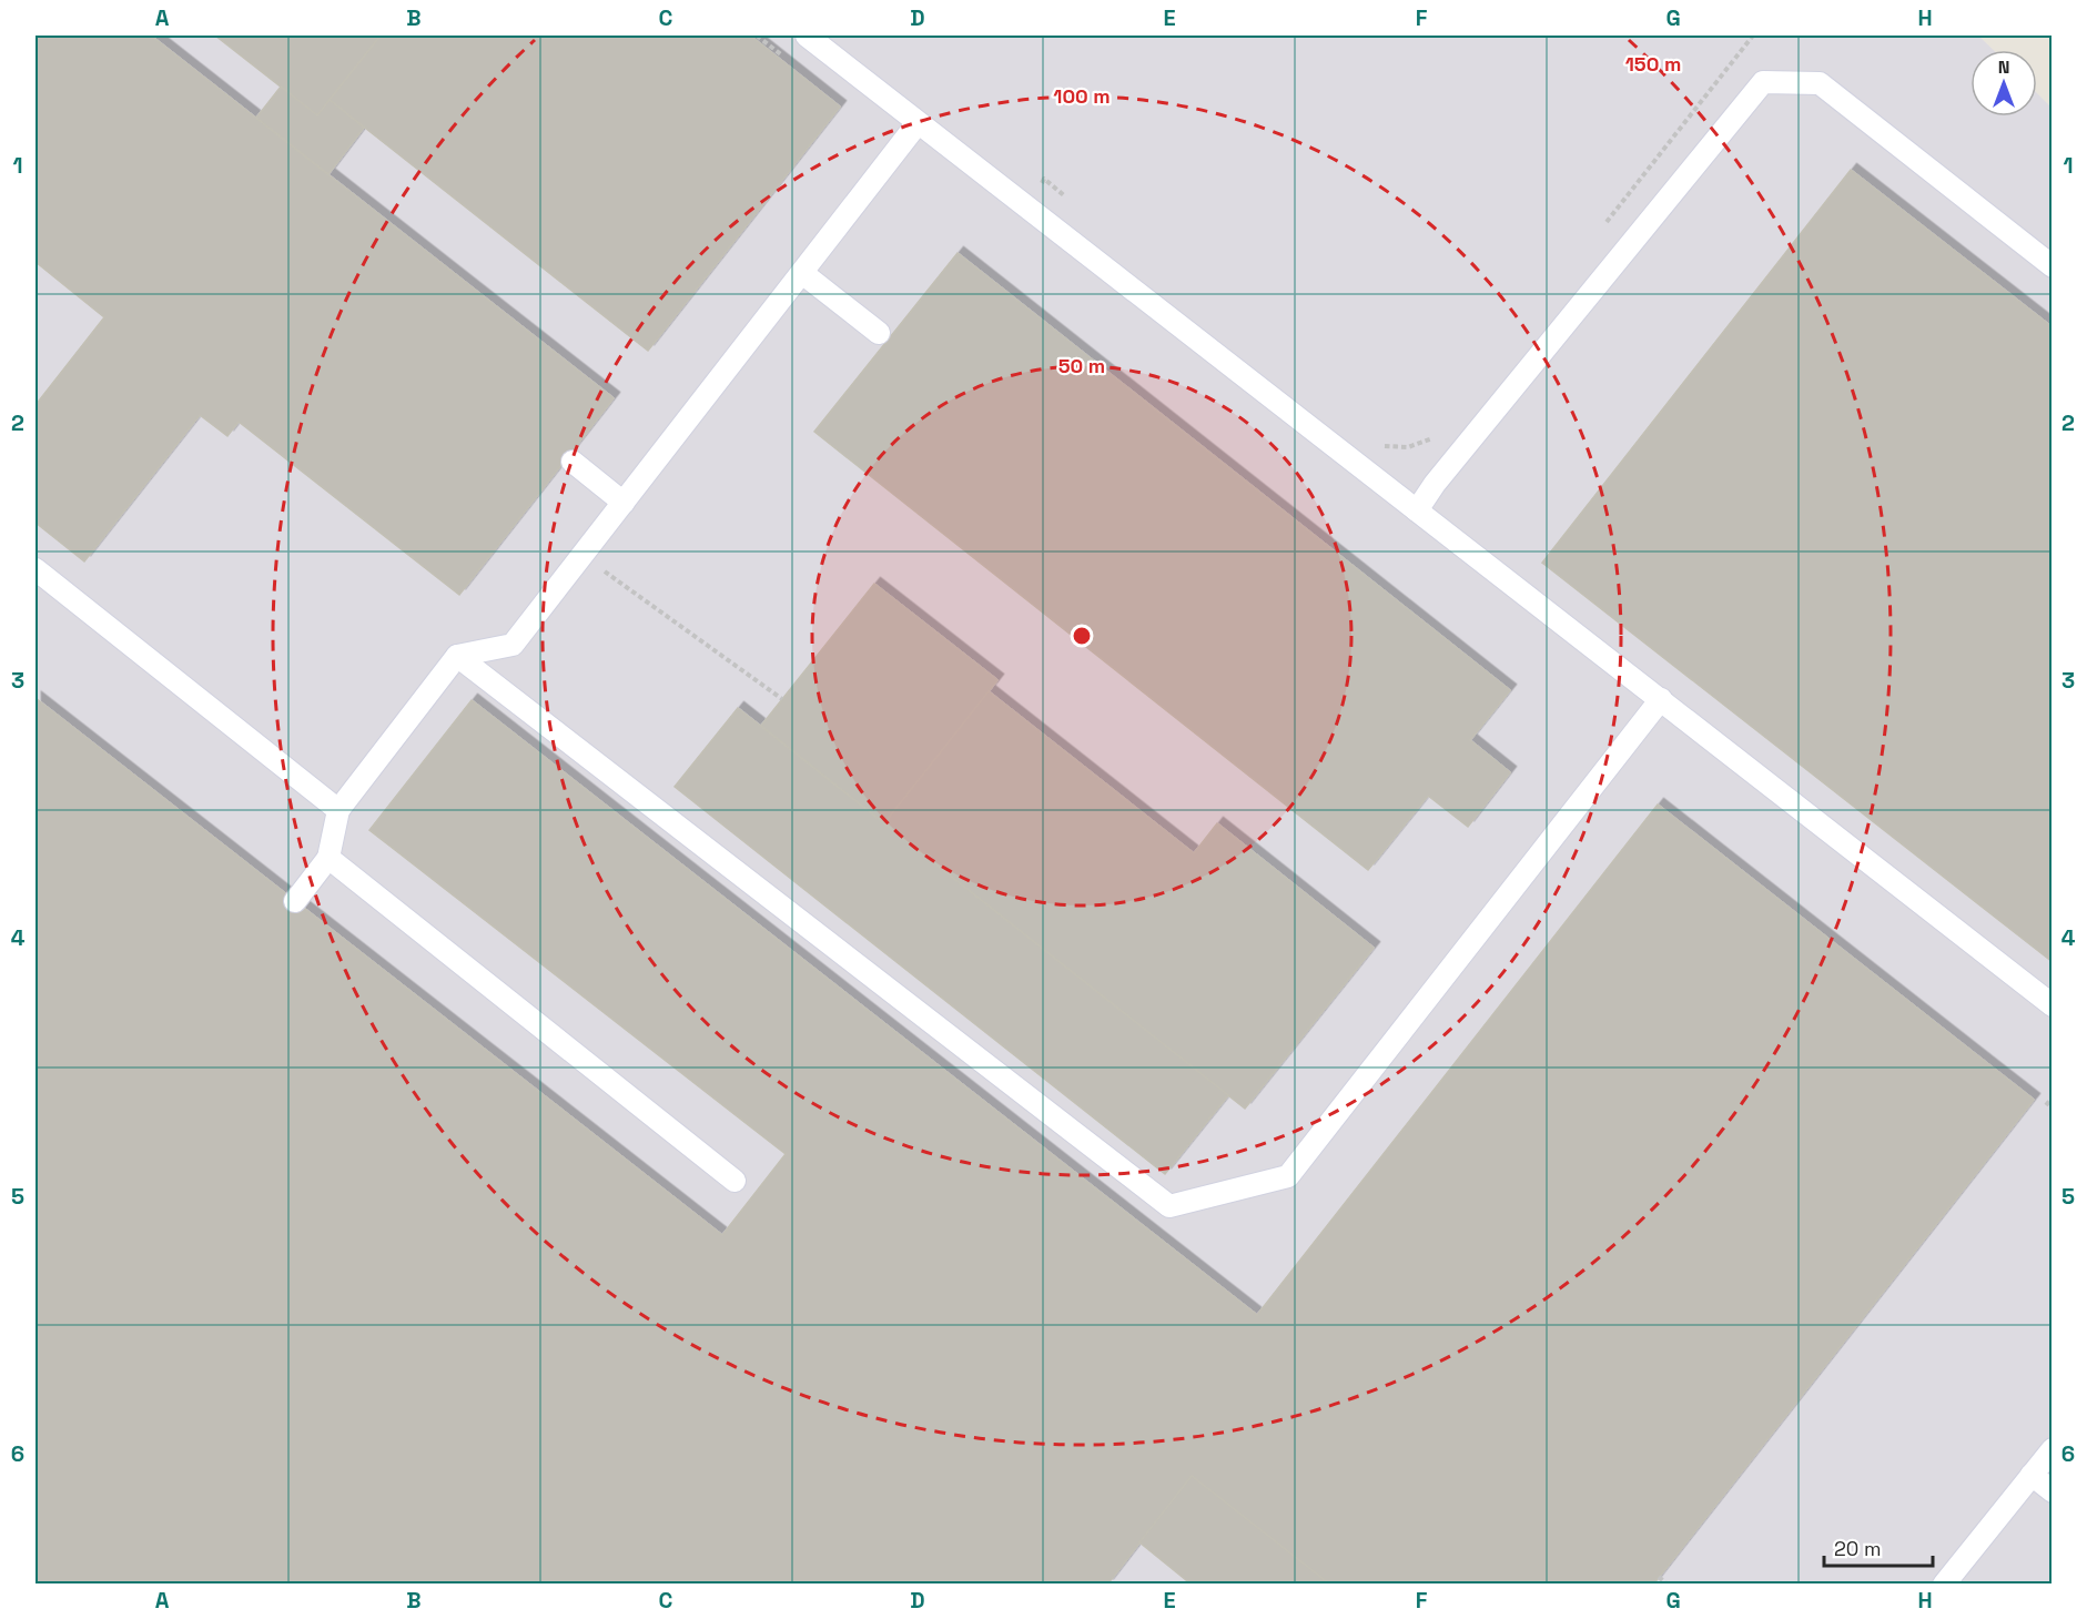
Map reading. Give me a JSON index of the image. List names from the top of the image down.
{
  "scale_bar": "20 m",
  "north": "top",
  "grid": {
    "columns": [
      "A",
      "B",
      "C",
      "D",
      "E",
      "F",
      "G",
      "H"
    ],
    "rows": [
      "1",
      "2",
      "3",
      "4",
      "5",
      "6"
    ]
  },
  "rings": ["150 m", "100 m", "50 m"]
}
